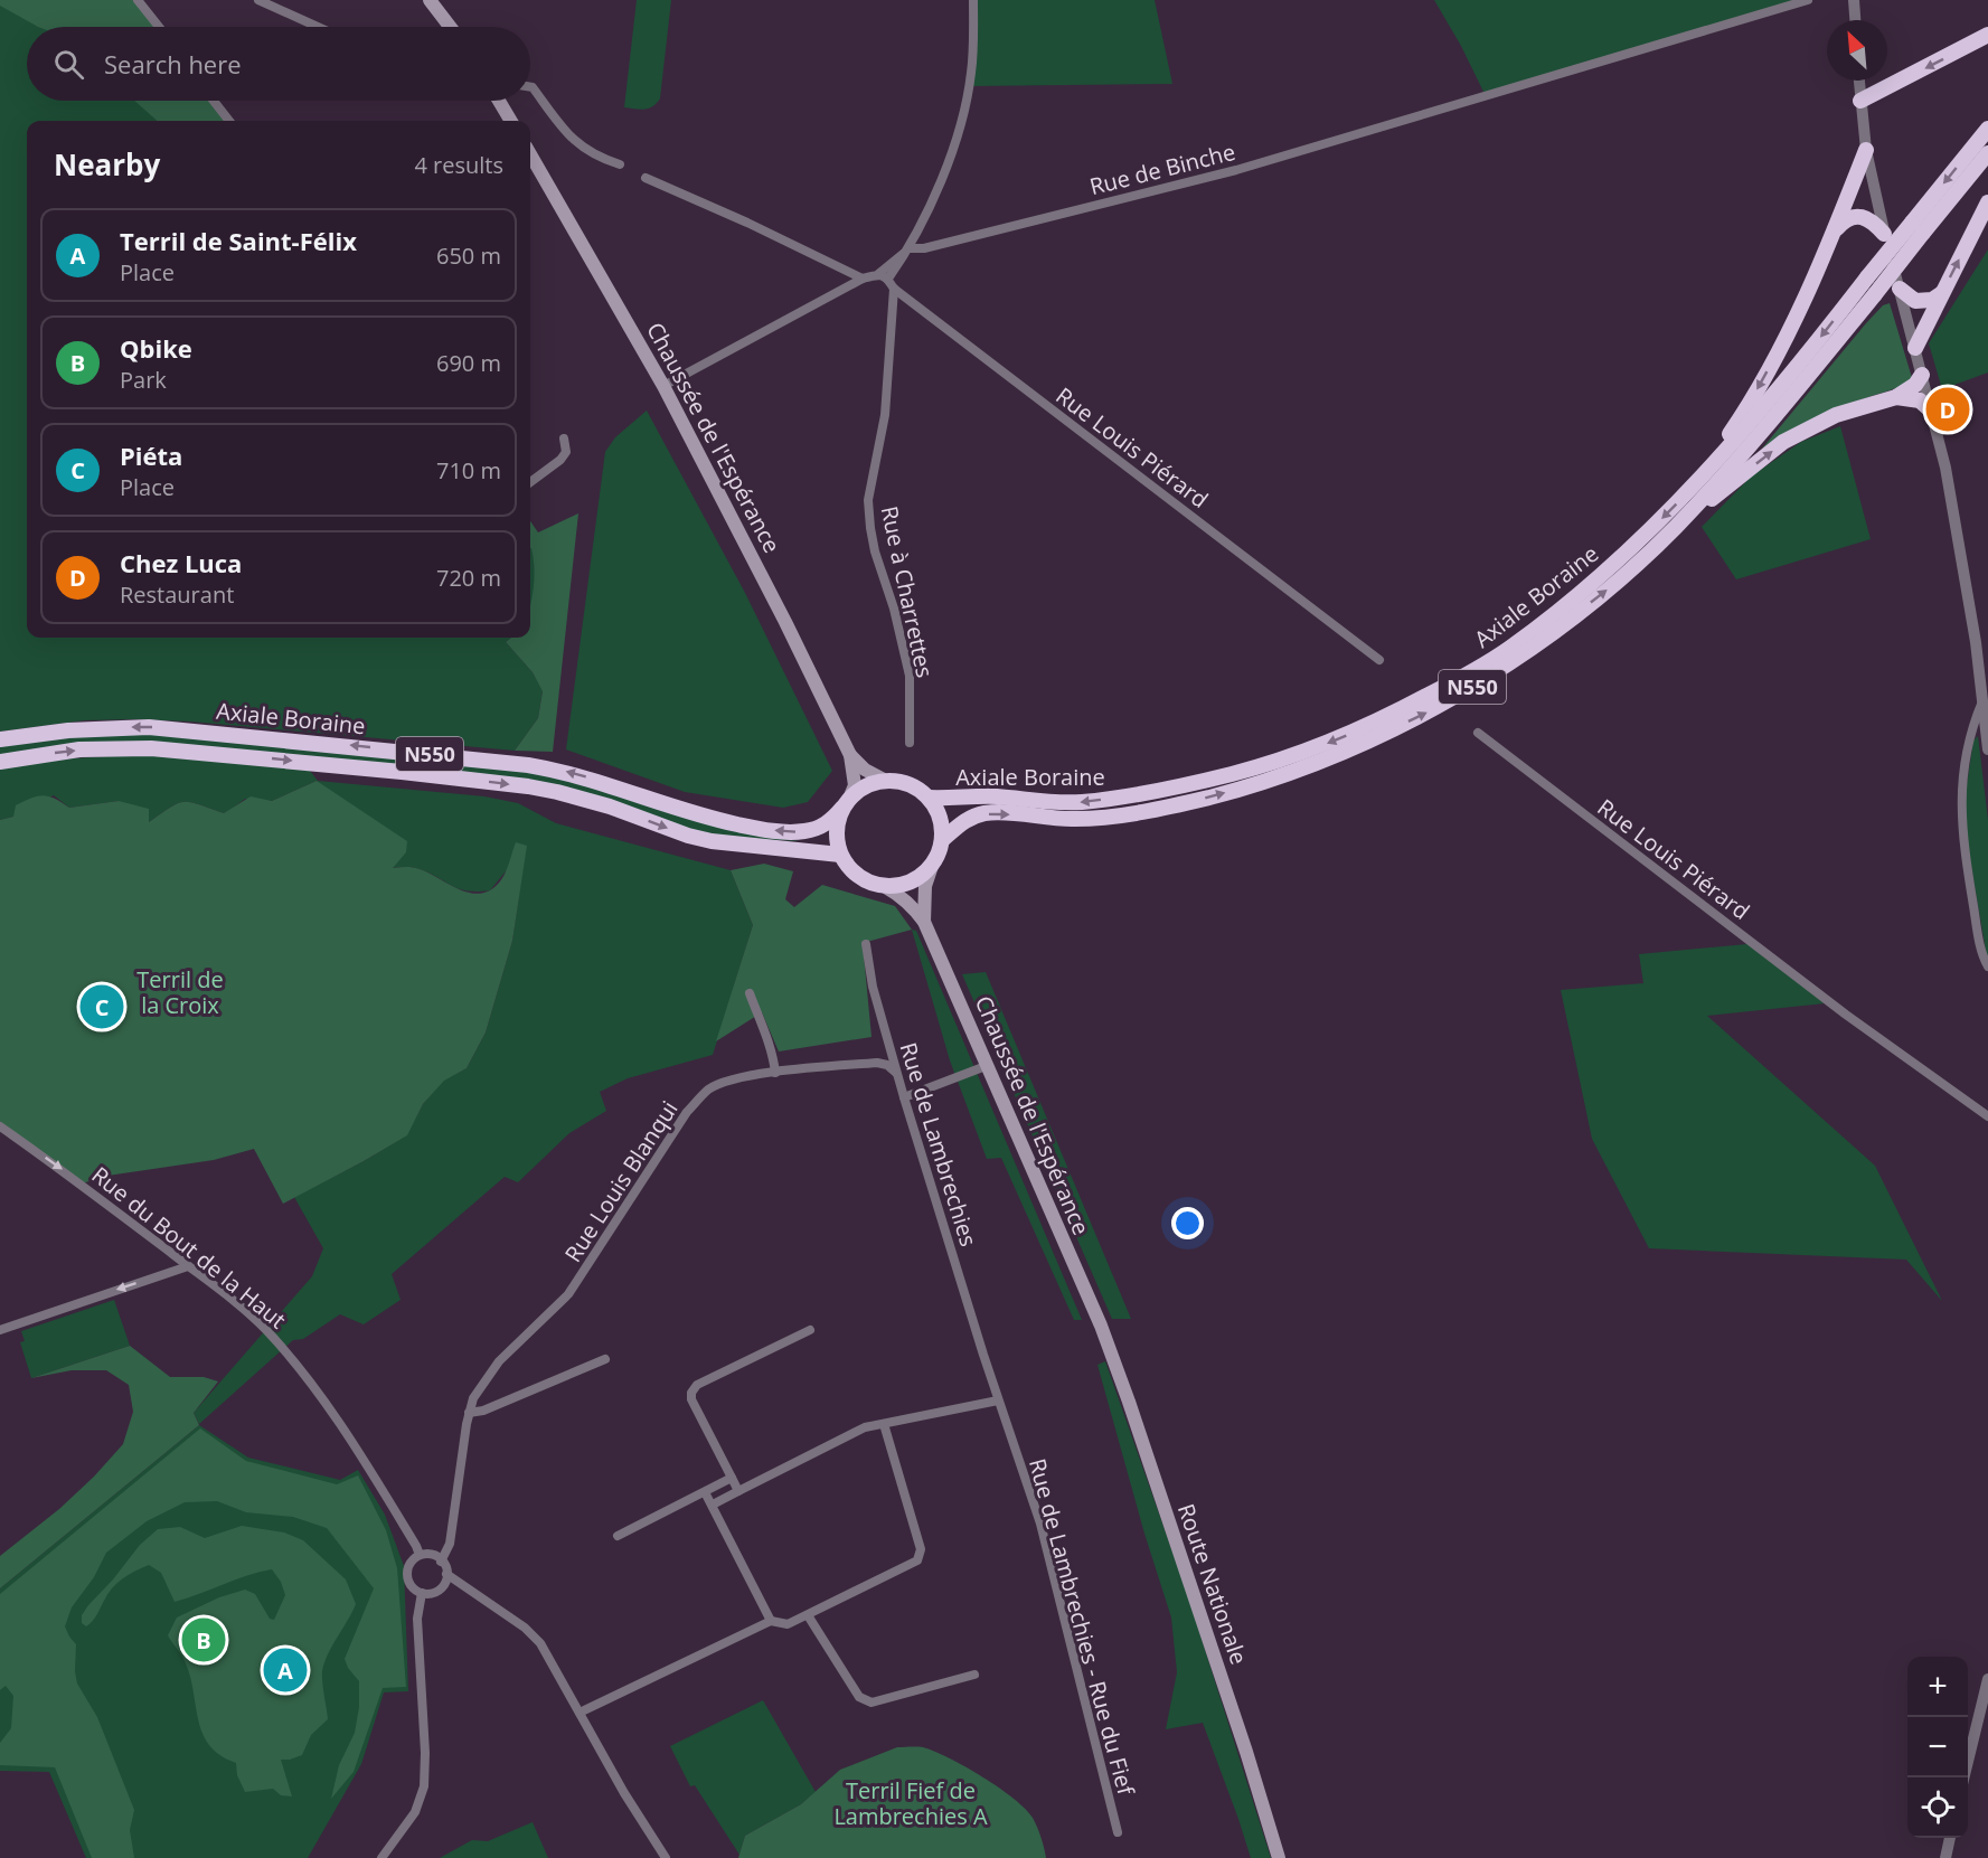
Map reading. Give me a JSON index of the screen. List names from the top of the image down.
{
  "streets": {
    "highway": ["Axiale Boraine", "N550"],
    "main road": ["Chaussée de l'Espérance", "Route Nationale"],
    "street": [
      "Rue de Binche",
      "Rue Louis Piérard",
      "Rue à Charrettes",
      "Rue de Lambrechies",
      "Rue Louis Blanqui",
      "Rue du Bout de la Haut",
      "Rue de Lambrechies - Rue du Fief"
    ]
  },
  "crossings": [
    ["Chaussée de l'Espérance", "Route Nationale"],
    ["Rue Louis Piérard", "Rue à Charrettes"],
    ["Axiale Boraine", "N550"],
    ["Rue de Lambrechies", "Rue Louis Blanqui"],
    ["Rue de Lambrechies", "Rue de Lambrechies - Rue du Fief"],
    ["Rue Louis Blanqui", "Rue du Bout de la Haut"]
  ],
  "one_way": ["Rue du Bout de la Haut"],
  "parks": ["Terril de la Croix", "Terril Fief de Lambrechies A"],
  "north": "top left",
  "page": {
    "search": "Search here",
    "heading": ["Nearby", "4 results"],
    "list": [
      {
        "mark": "A",
        "name": "Terril de Saint-Félix",
        "note": "Place",
        "value": "650 m"
      },
      {
        "mark": "B",
        "name": "Qbike",
        "note": "Park",
        "value": "690 m"
      },
      {
        "mark": "C",
        "name": "Piéta",
        "note": "Place",
        "value": "710 m"
      },
      {
        "mark": "D",
        "name": "Chez Luca",
        "note": "Restaurant",
        "value": "720 m"
      }
    ],
    "pins": [
      "D",
      "C",
      "B",
      "A"
    ],
    "map_buttons": ["+", "−"]
  }
}
